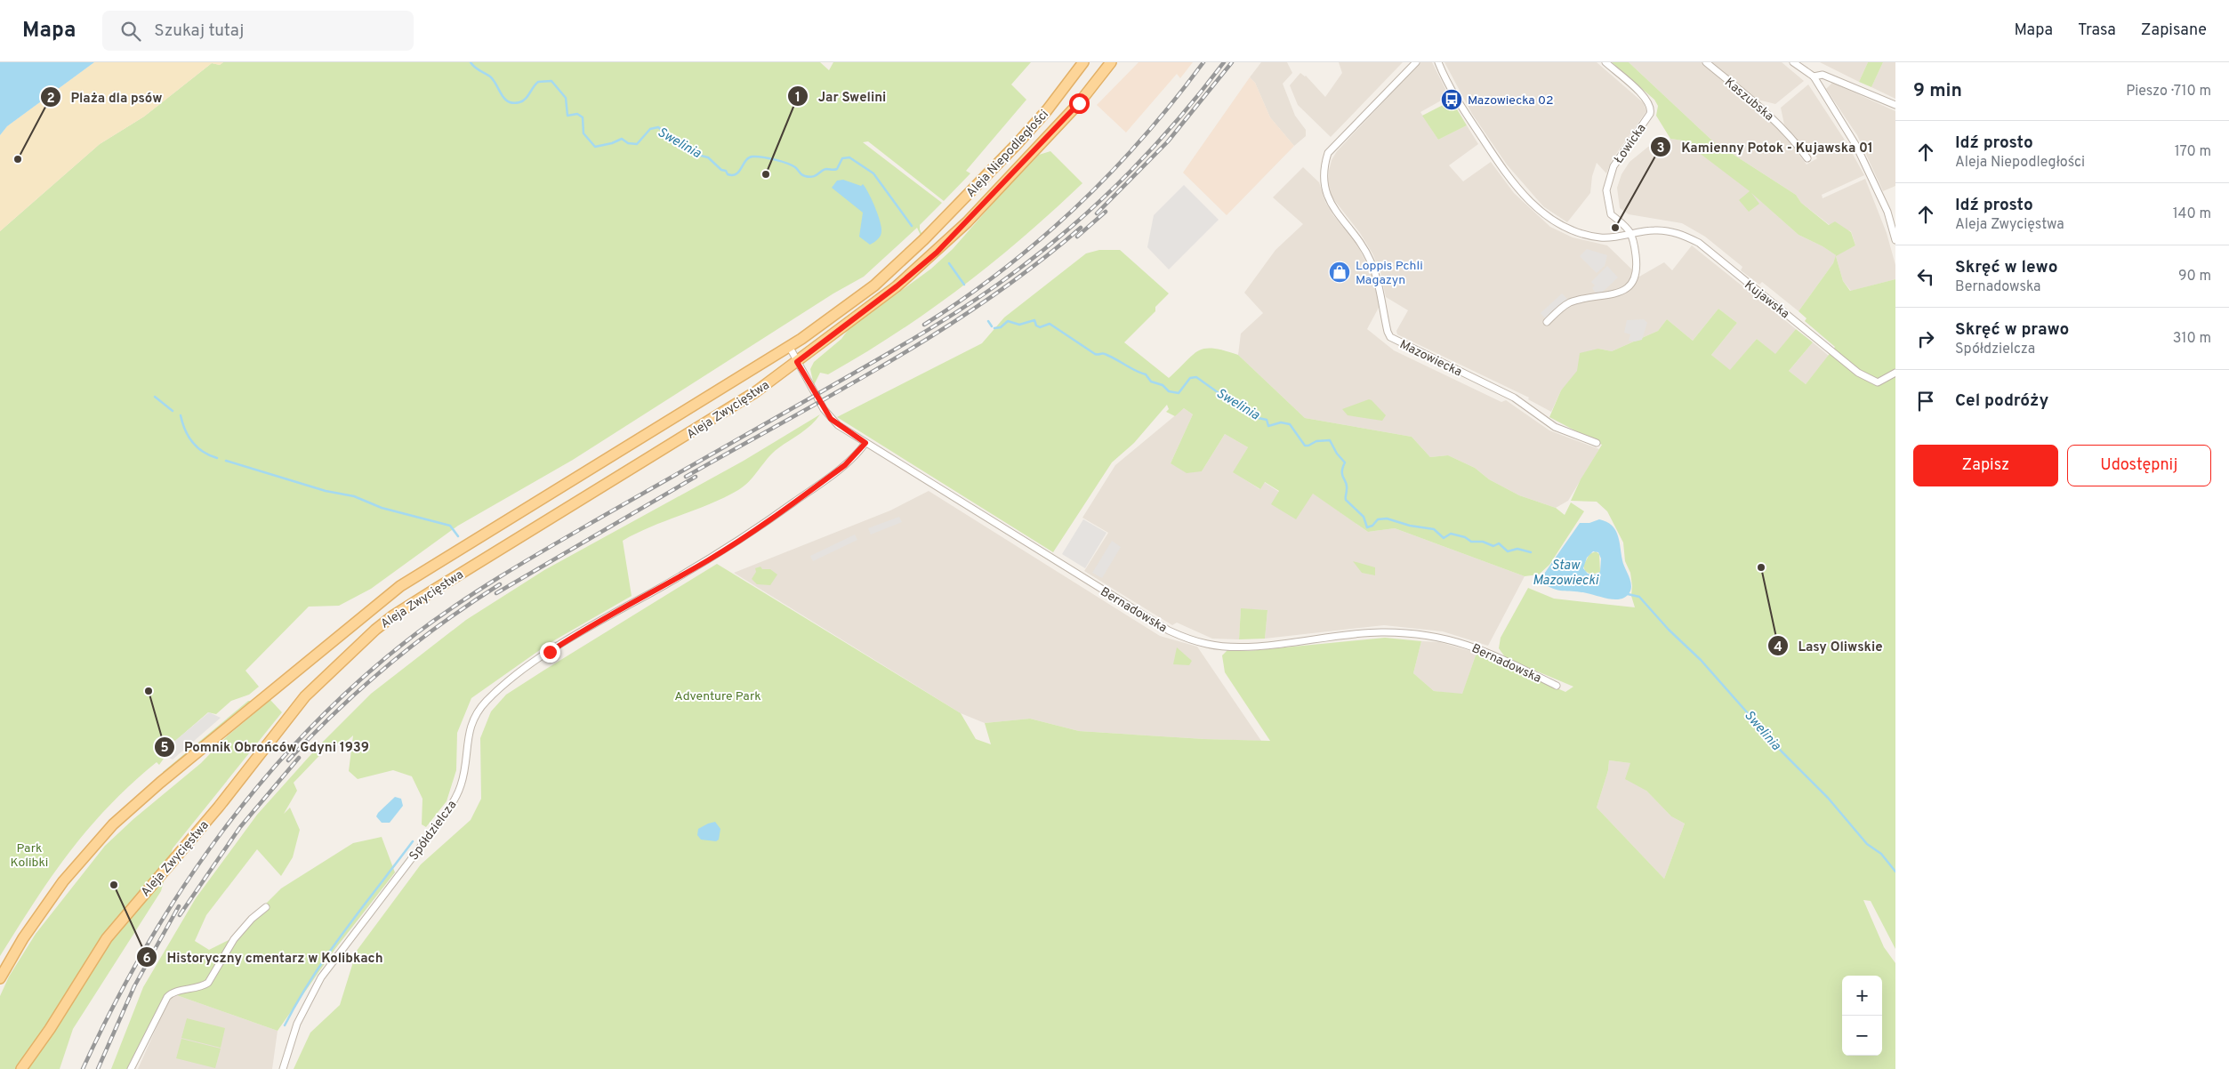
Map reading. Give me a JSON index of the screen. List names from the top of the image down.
{
  "streets": {
    "main road": ["Aleja Niepodległości", "Aleja Zwycięstwa"],
    "street": [
      "Kaszubska",
      "Łowicka",
      "Kujawska",
      "Mazowiecka",
      "Bernadowska",
      "Spółdzielcza"
    ]
  },
  "crossings": [
    ["Łowicka", "Kujawska"],
    ["Aleja Niepodległości", "Aleja Zwycięstwa"],
    ["Aleja Zwycięstwa", "Bernadowska"],
    ["Bernadowska", "Spółdzielcza"]
  ],
  "water": ["Swelinia", "Staw Mazowiecki"],
  "parks": ["Adventure Park", "Park Kolibki"],
  "places": {
    "bus stop": ["Mazowiecka 02"],
    "other": [
      "Plaża dla psów",
      "Jar Swelini",
      "Kamienny Potok - Kujawska 01",
      "Lasy Oliwskie",
      "Pomnik Obrońców Gdyni 1939",
      "Historyczny cmentarz w Kolibkach"
    ],
    "shop": ["Loppis Pchli Magazyn"]
  },
  "page": {
    "header": "Mapa",
    "search": "Szukaj tutaj",
    "nav": ["Mapa", "Trasa", "Zapisane"],
    "heading": ["9 min", "Pieszo · 710 m"],
    "list": [
      ["Idź prosto", "Aleja Niepodległości", "170 m"],
      ["Idź prosto", "Aleja Zwycięstwa", "140 m"],
      ["Skręć w lewo", "Bernadowska", "90 m"],
      ["Skręć w prawo", "Spółdzielcza", "310 m"],
      "Cel podróży"
    ],
    "buttons": ["Zapisz", "Udostępnij"],
    "map_buttons": ["+", "−"]
  }
}
